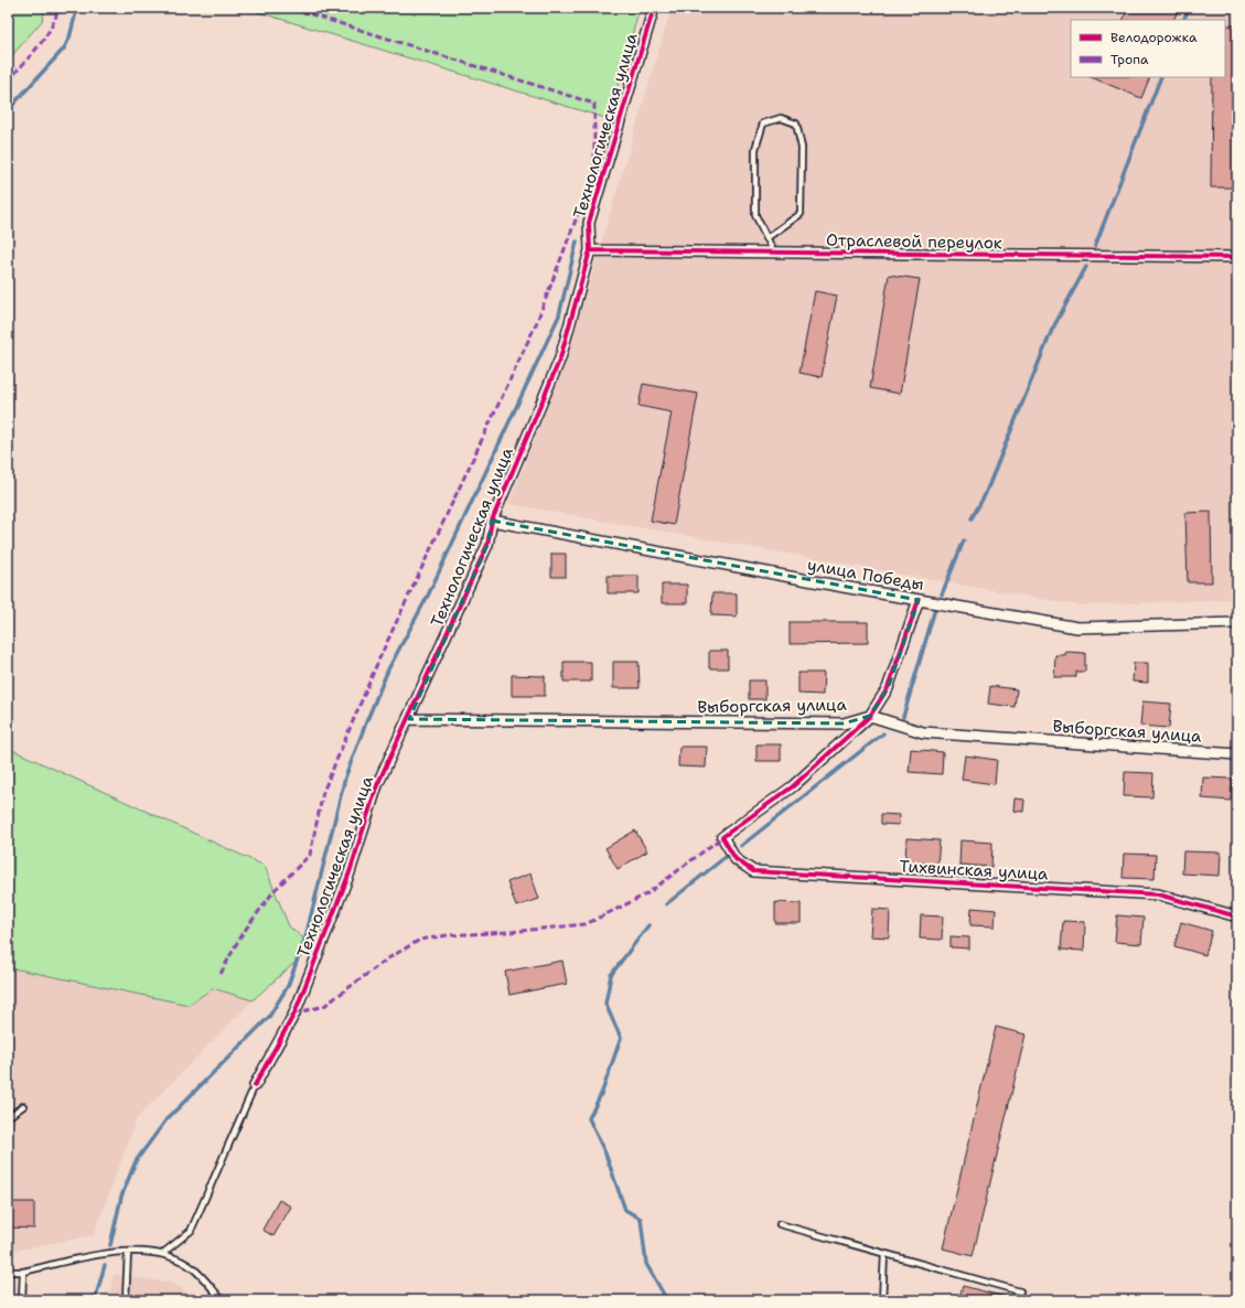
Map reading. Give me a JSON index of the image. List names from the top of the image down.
{
  "streets": {
    "street": [
      "Технологическая улица",
      "Отраслевой переулок",
      "улица Победы",
      "Выборгская улица",
      "Тихвинская улица"
    ]
  },
  "crossings": [
    ["Технологическая улица", "Отраслевой переулок"],
    ["Технологическая улица", "улица Победы"],
    ["Технологическая улица", "Выборгская улица"],
    ["Выборгская улица", "Тихвинская улица"]
  ],
  "legend": ["Велодорожка", "Тропа"]
}
